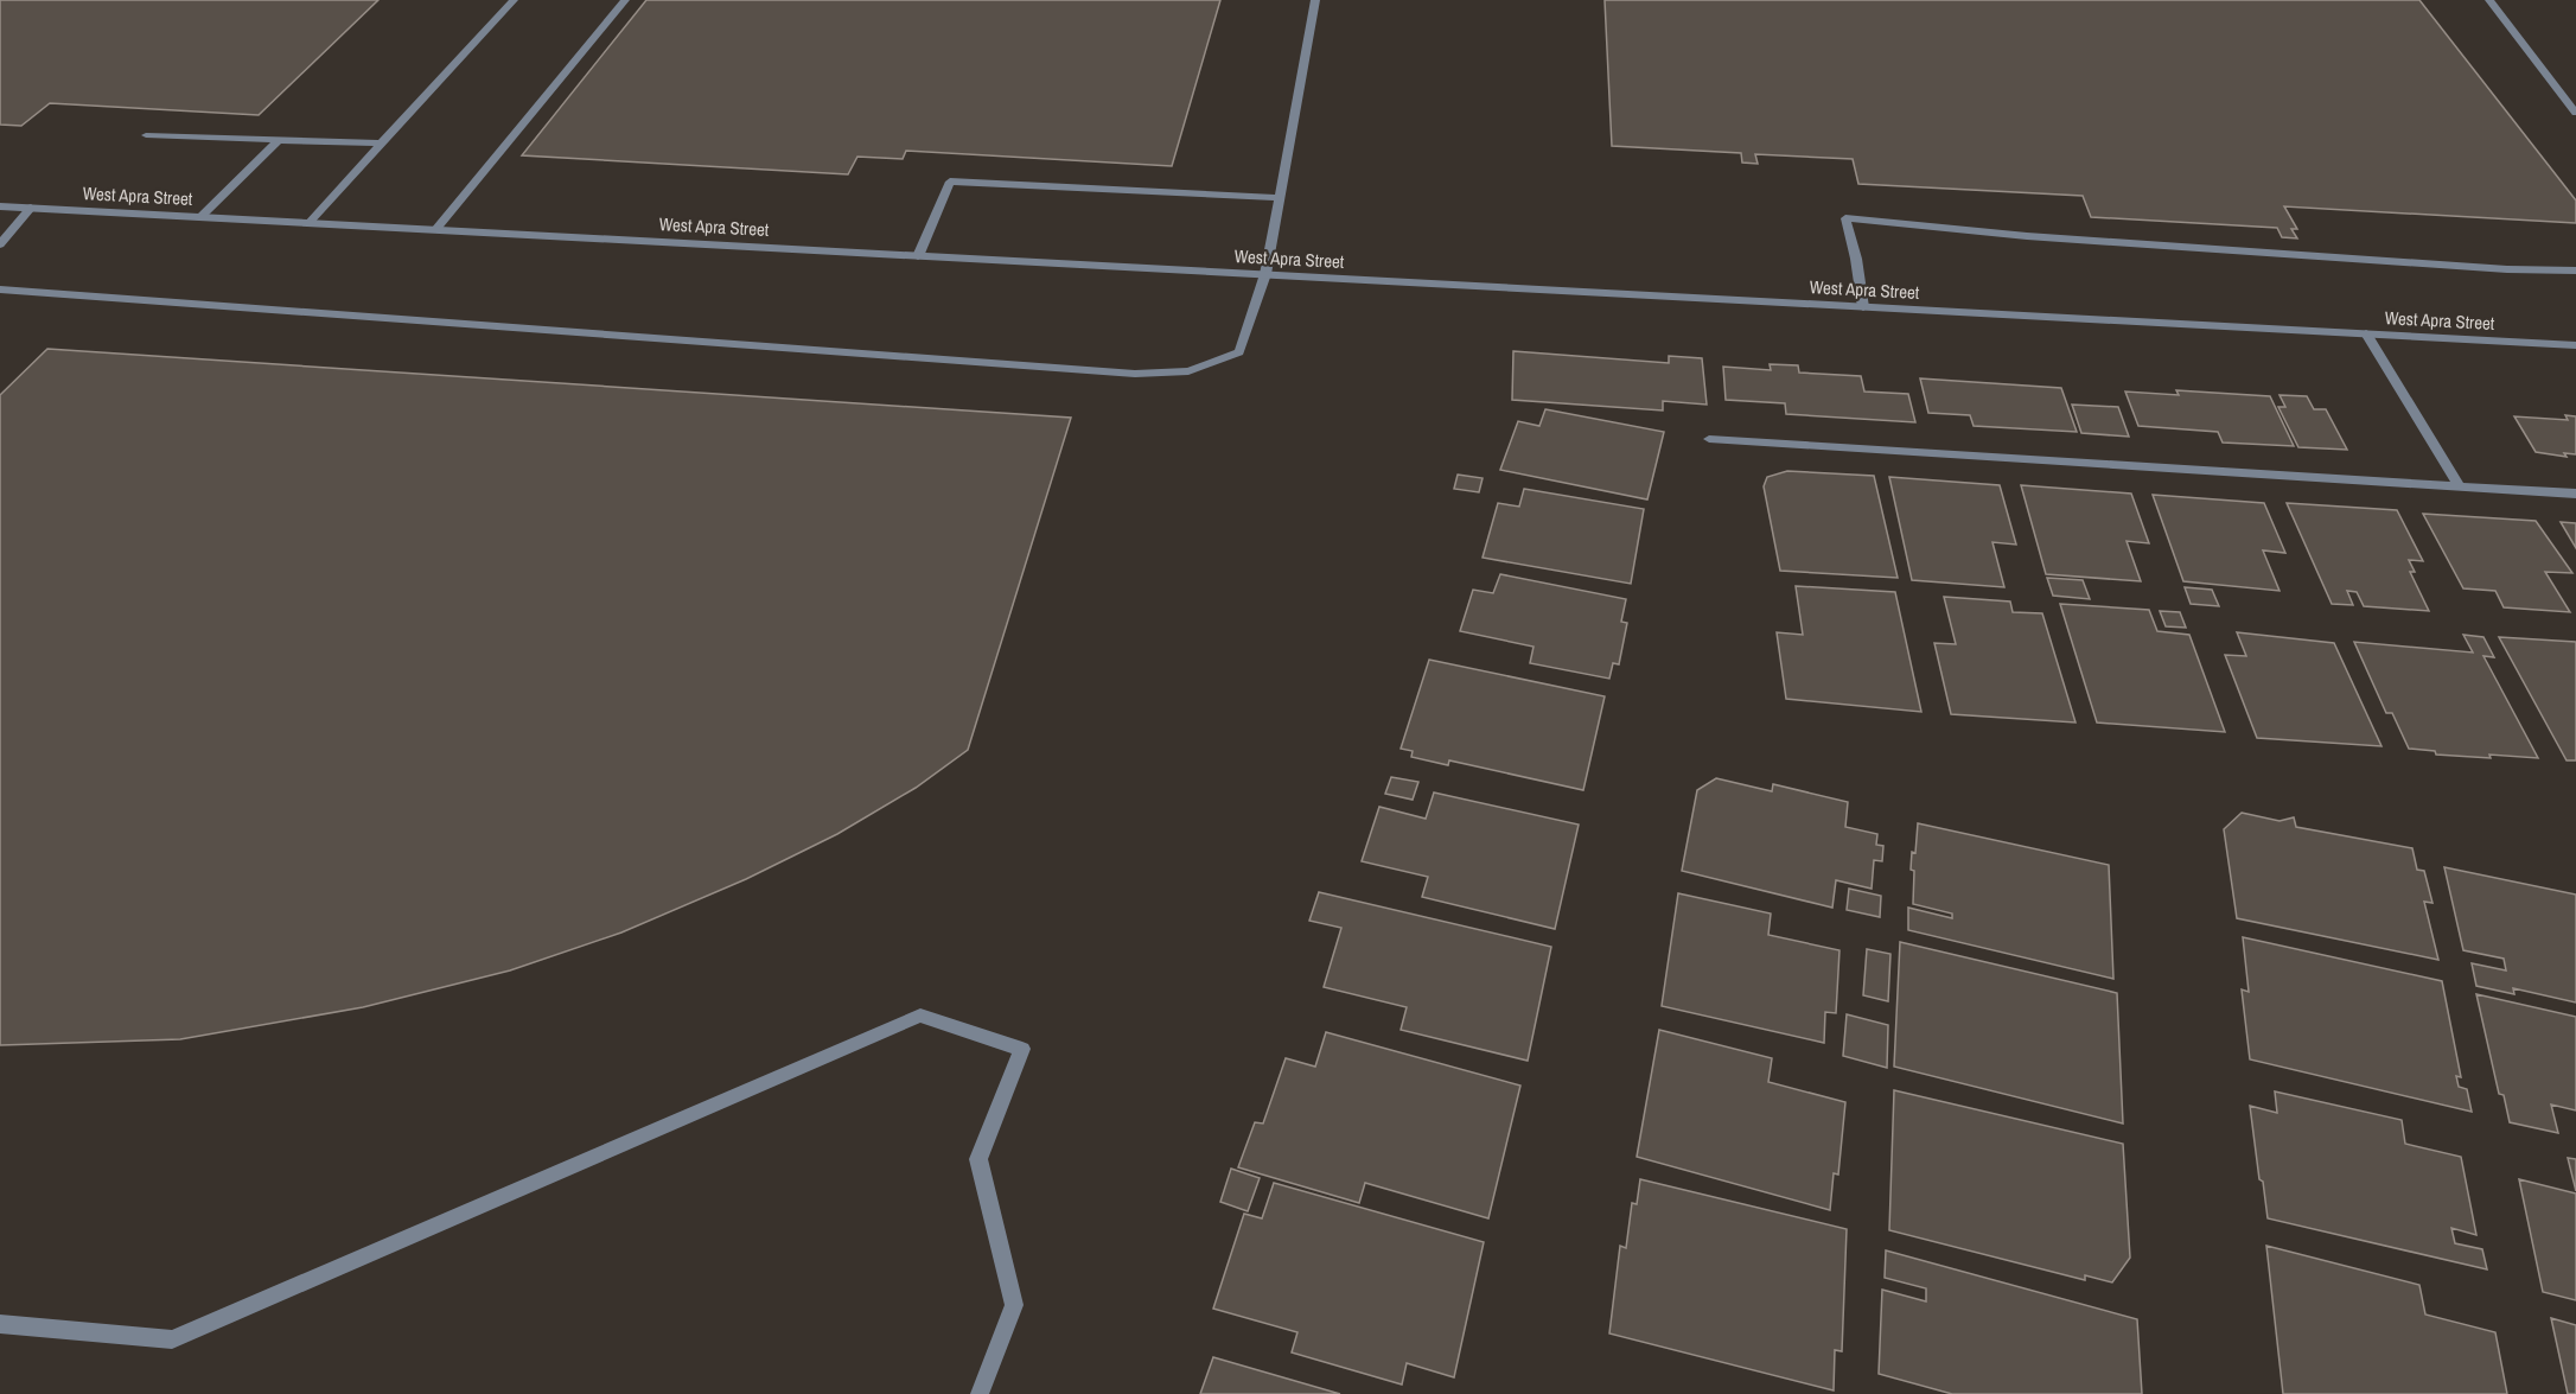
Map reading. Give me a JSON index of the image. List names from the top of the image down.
{
  "streets": {
    "street": ["West Apra Street"]
  }
}
